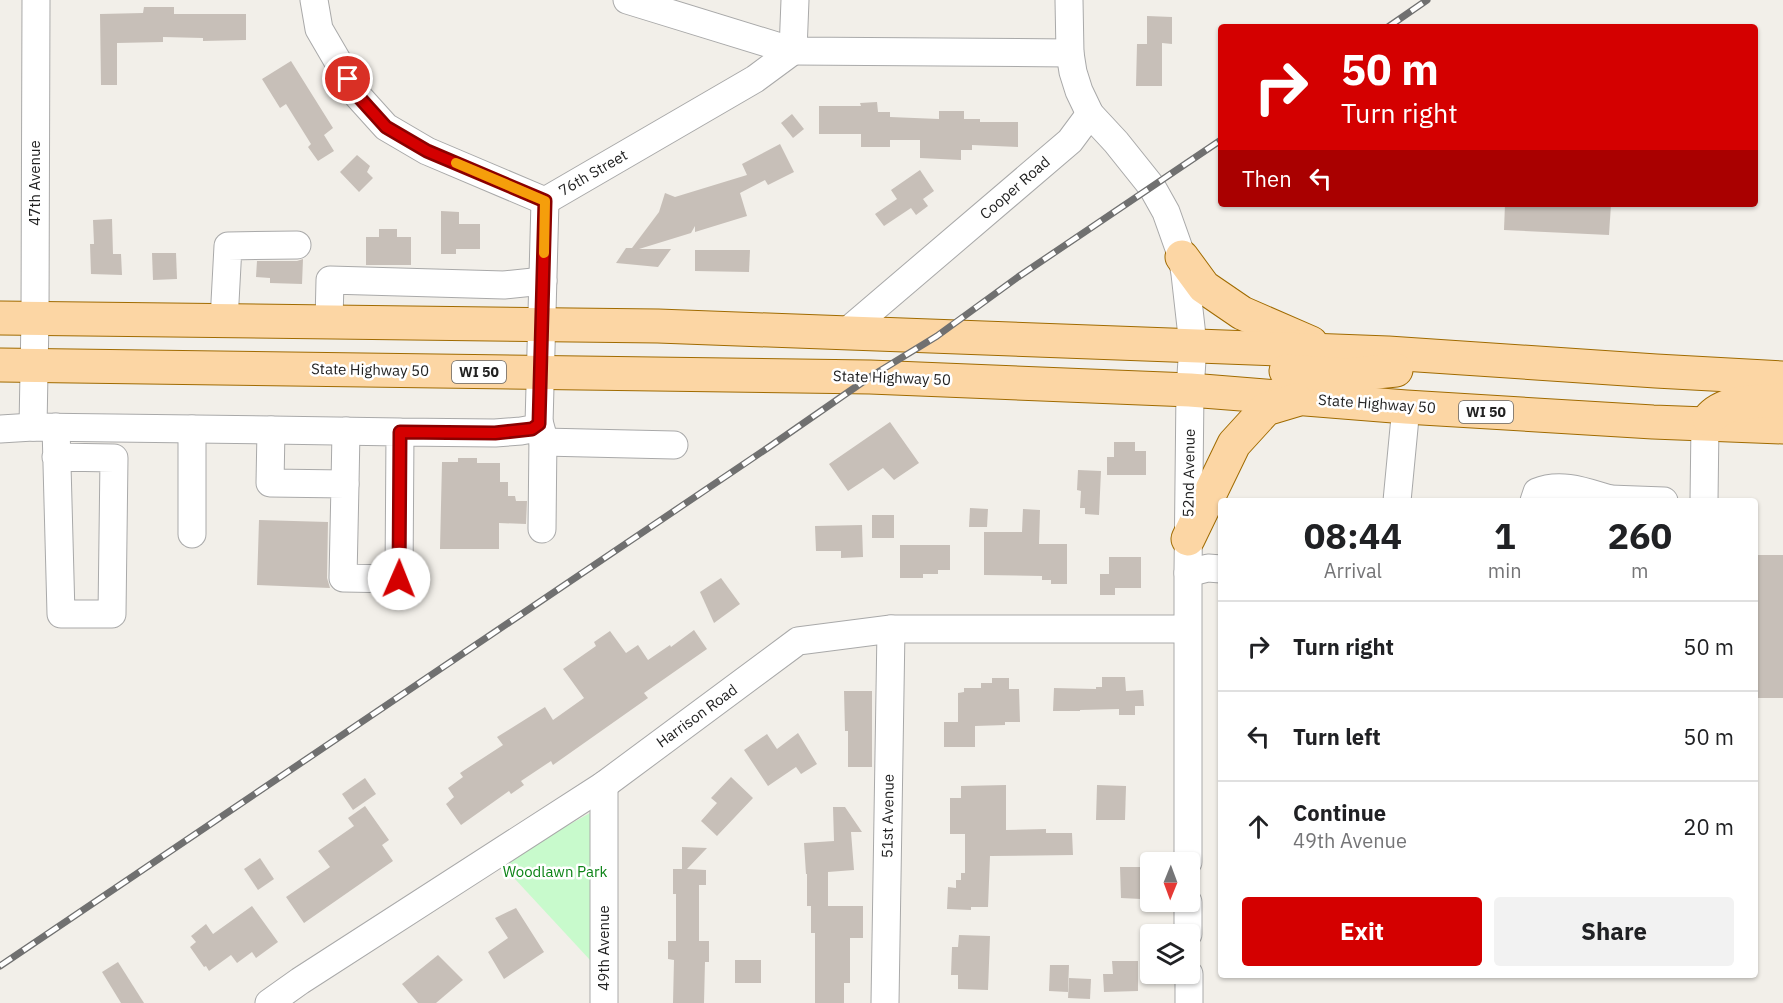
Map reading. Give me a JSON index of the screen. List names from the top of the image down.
{
  "streets": {
    "main road": ["State Highway 50", "WI 50"],
    "street": [
      "76th Street",
      "47th Avenue",
      "Cooper Road",
      "52nd Avenue",
      "Harrison Road",
      "51st Avenue",
      "49th Avenue"
    ]
  },
  "crossings": [
    ["47th Avenue", "State Highway 50"],
    ["Cooper Road", "52nd Avenue"],
    ["State Highway 50", "52nd Avenue"],
    ["52nd Avenue", "Harrison Road"],
    ["Harrison Road", "51st Avenue"],
    ["Harrison Road", "49th Avenue"]
  ],
  "parks": ["Woodlawn Park"],
  "north": "bottom",
  "page": {
    "turn": ["50 m", "Turn right"],
    "then": "Then",
    "eta": [
      "08:44",
      "Arrival",
      "1",
      "min",
      "260",
      "m"
    ],
    "list": [
      {
        "name": "Turn right",
        "value": "50 m"
      },
      {
        "name": "Turn left",
        "value": "50 m"
      },
      {
        "name": "Continue",
        "note": "49th Avenue",
        "value": "20 m"
      }
    ],
    "buttons": ["Exit", "Share"]
  }
}
